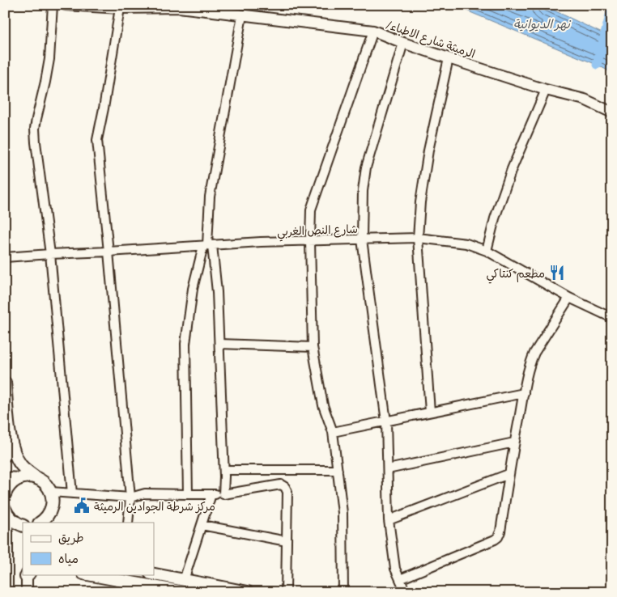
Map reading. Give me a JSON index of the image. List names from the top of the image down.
{
  "streets": {
    "street": ["/الرميثة شارع الاطباء", "شارع النص الغربي"]
  },
  "water": ["نهر الديوانية"],
  "places": {
    "restaurant": ["مطعم كنتاكي"],
    "public building": ["مركز شرطة الجوادين الرميثة"]
  },
  "legend": ["طريق", "مياه"]
}
